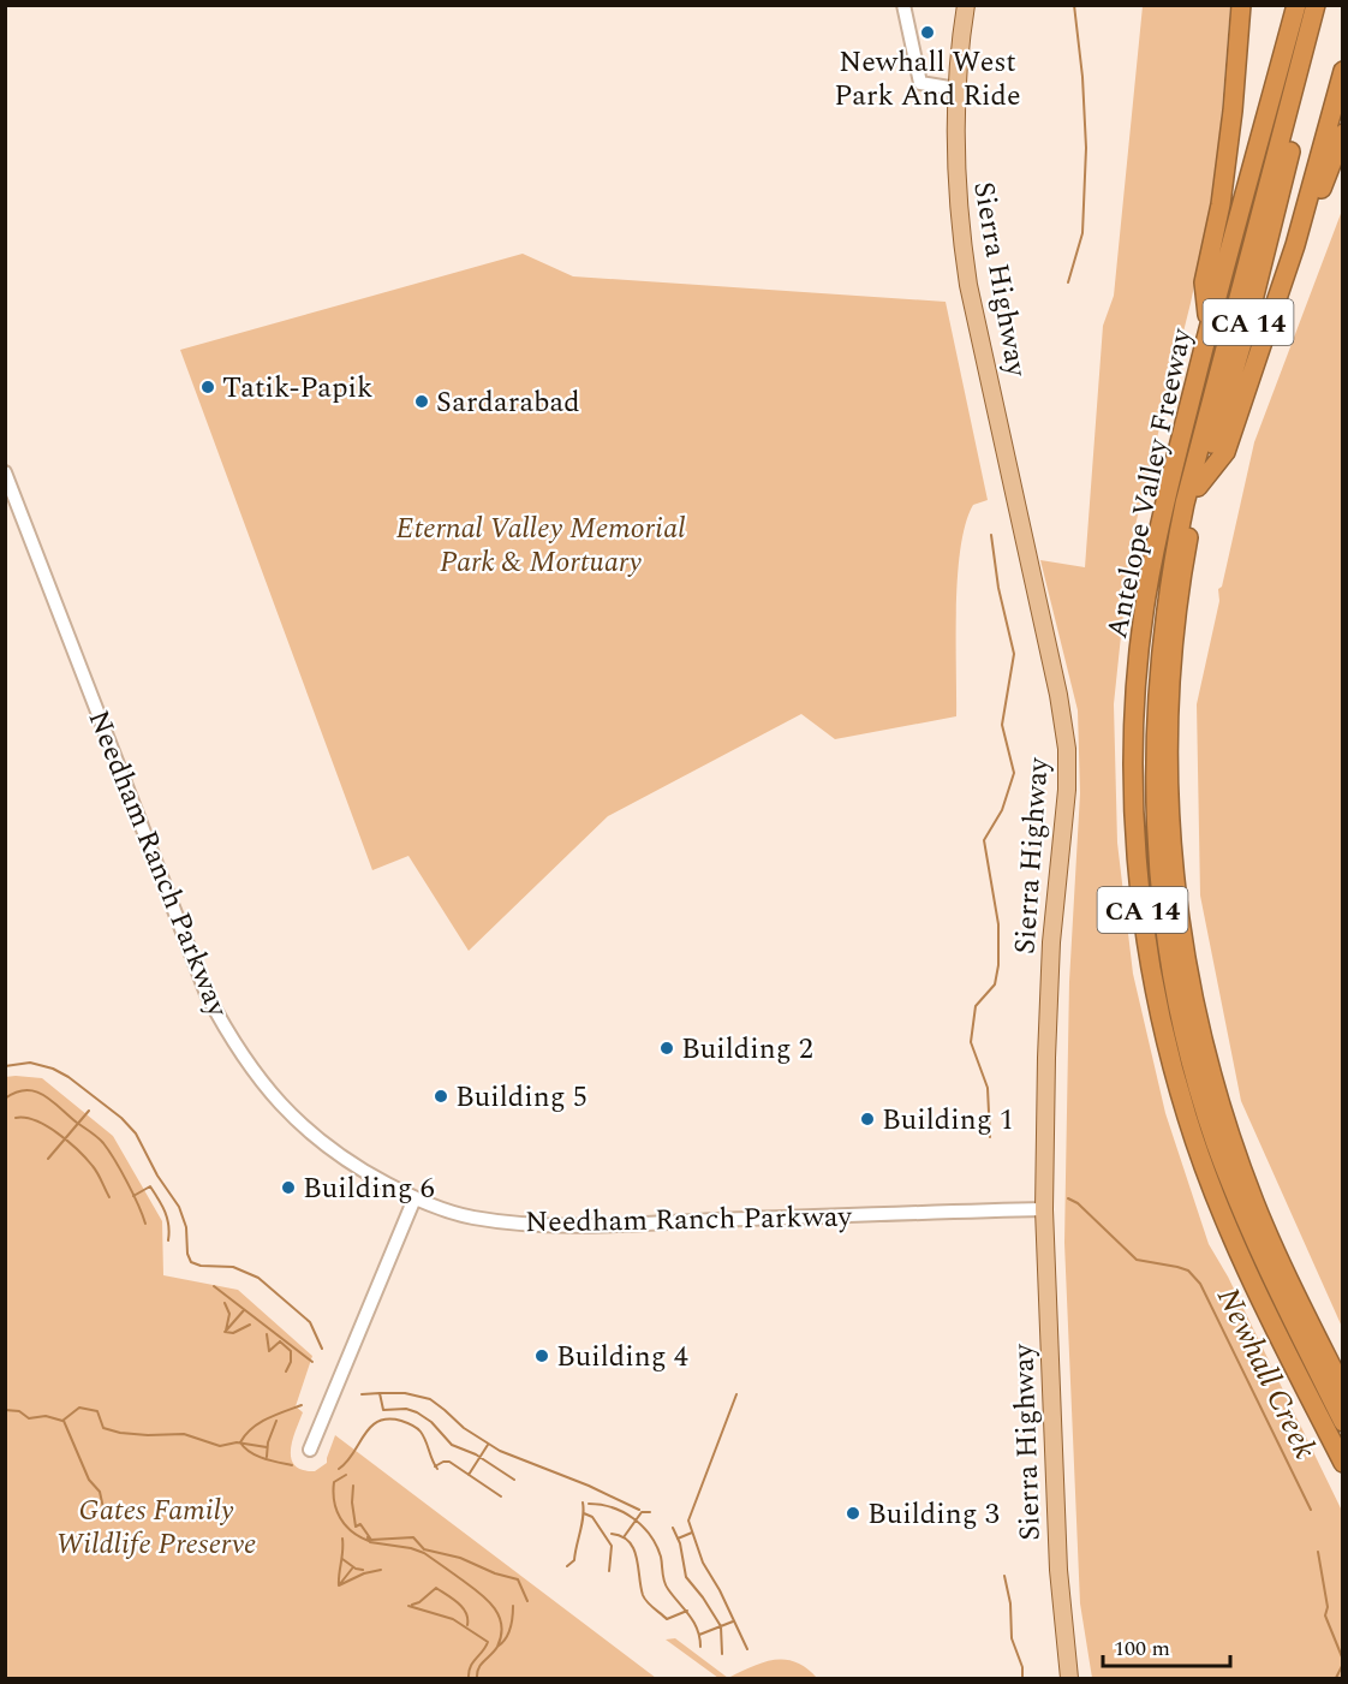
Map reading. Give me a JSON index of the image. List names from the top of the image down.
{
  "streets": {
    "highway": ["CA 14", "Antelope Valley Freeway"],
    "main road": ["Sierra Highway"],
    "street": ["Needham Ranch Parkway"]
  },
  "crossings": [
    ["Sierra Highway", "Needham Ranch Parkway"]
  ],
  "water": ["Newhall Creek"],
  "parks": ["Eternal Valley Memorial Park & Mortuary", "Gates Family Wildlife Preserve"],
  "places": [
    "Newhall West Park And Ride",
    "Tatik-Papik",
    "Sardarabad",
    "Building 2",
    "Building 5",
    "Building 1",
    "Building 6",
    "Building 4",
    "Building 3"
  ],
  "scale_bar": "100 m"
}
